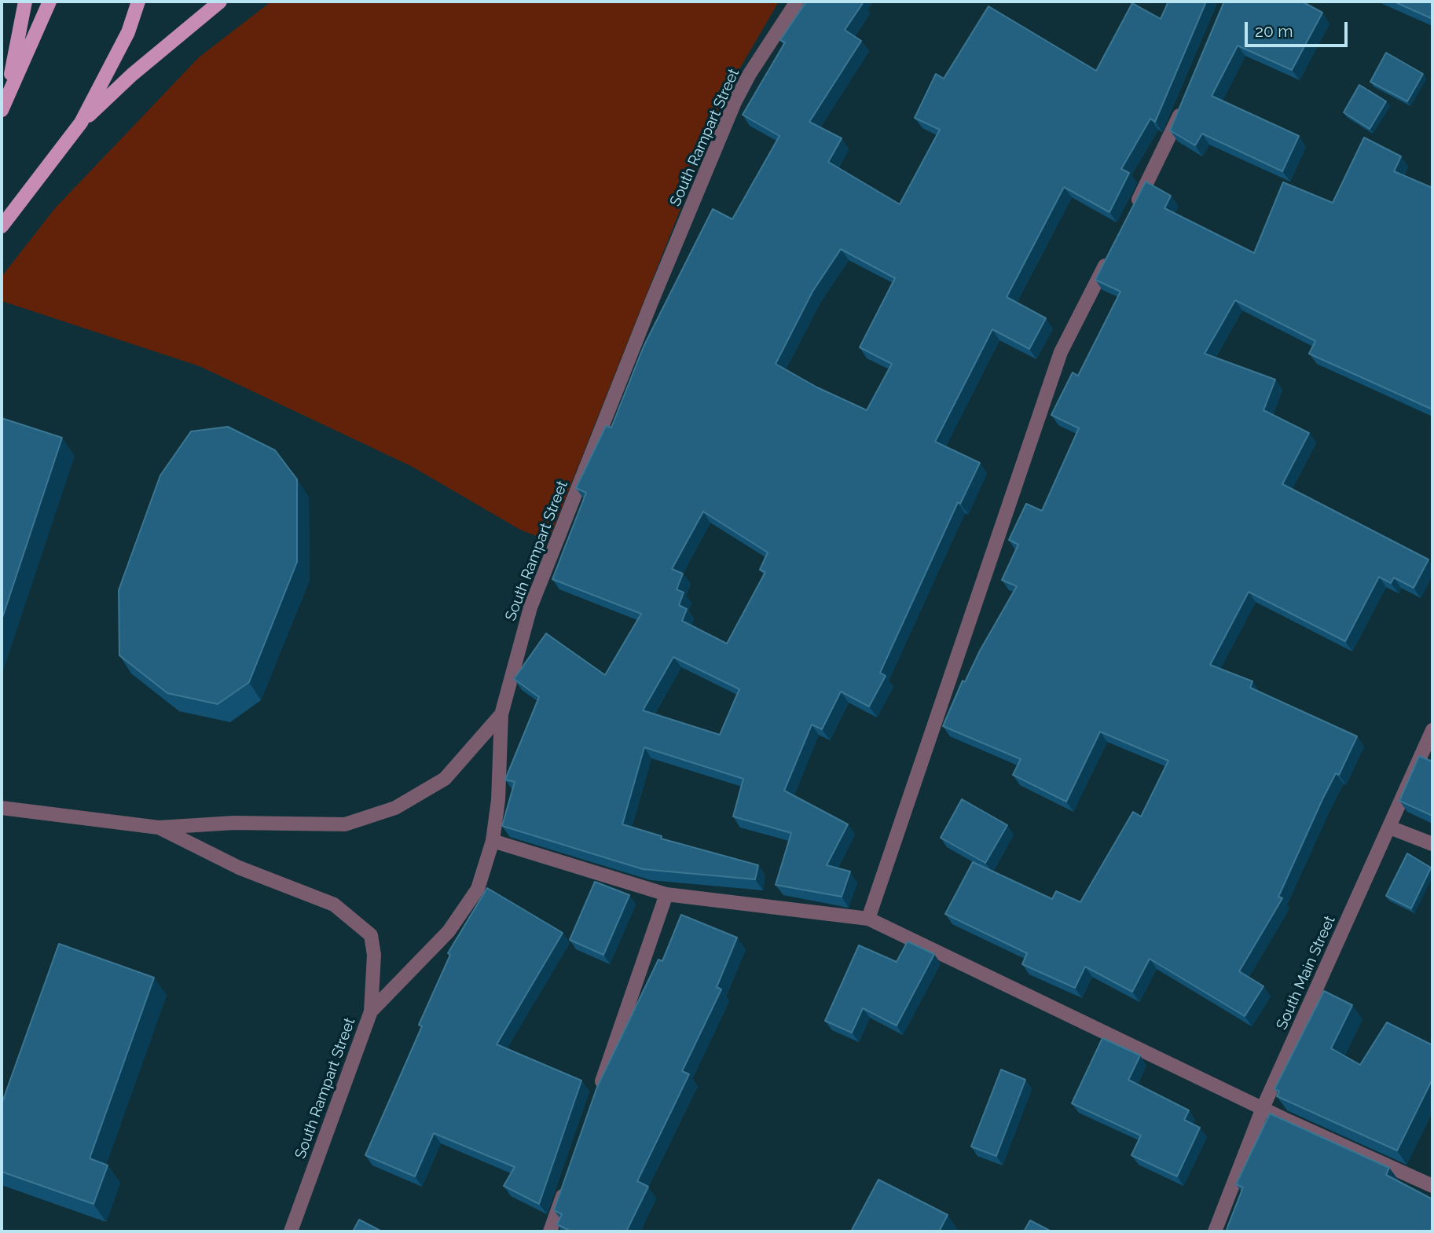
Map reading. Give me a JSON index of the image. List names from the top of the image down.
{
  "streets": {
    "street": ["South Rampart Street", "South Main Street"]
  },
  "scale_bar": "20 m"
}
